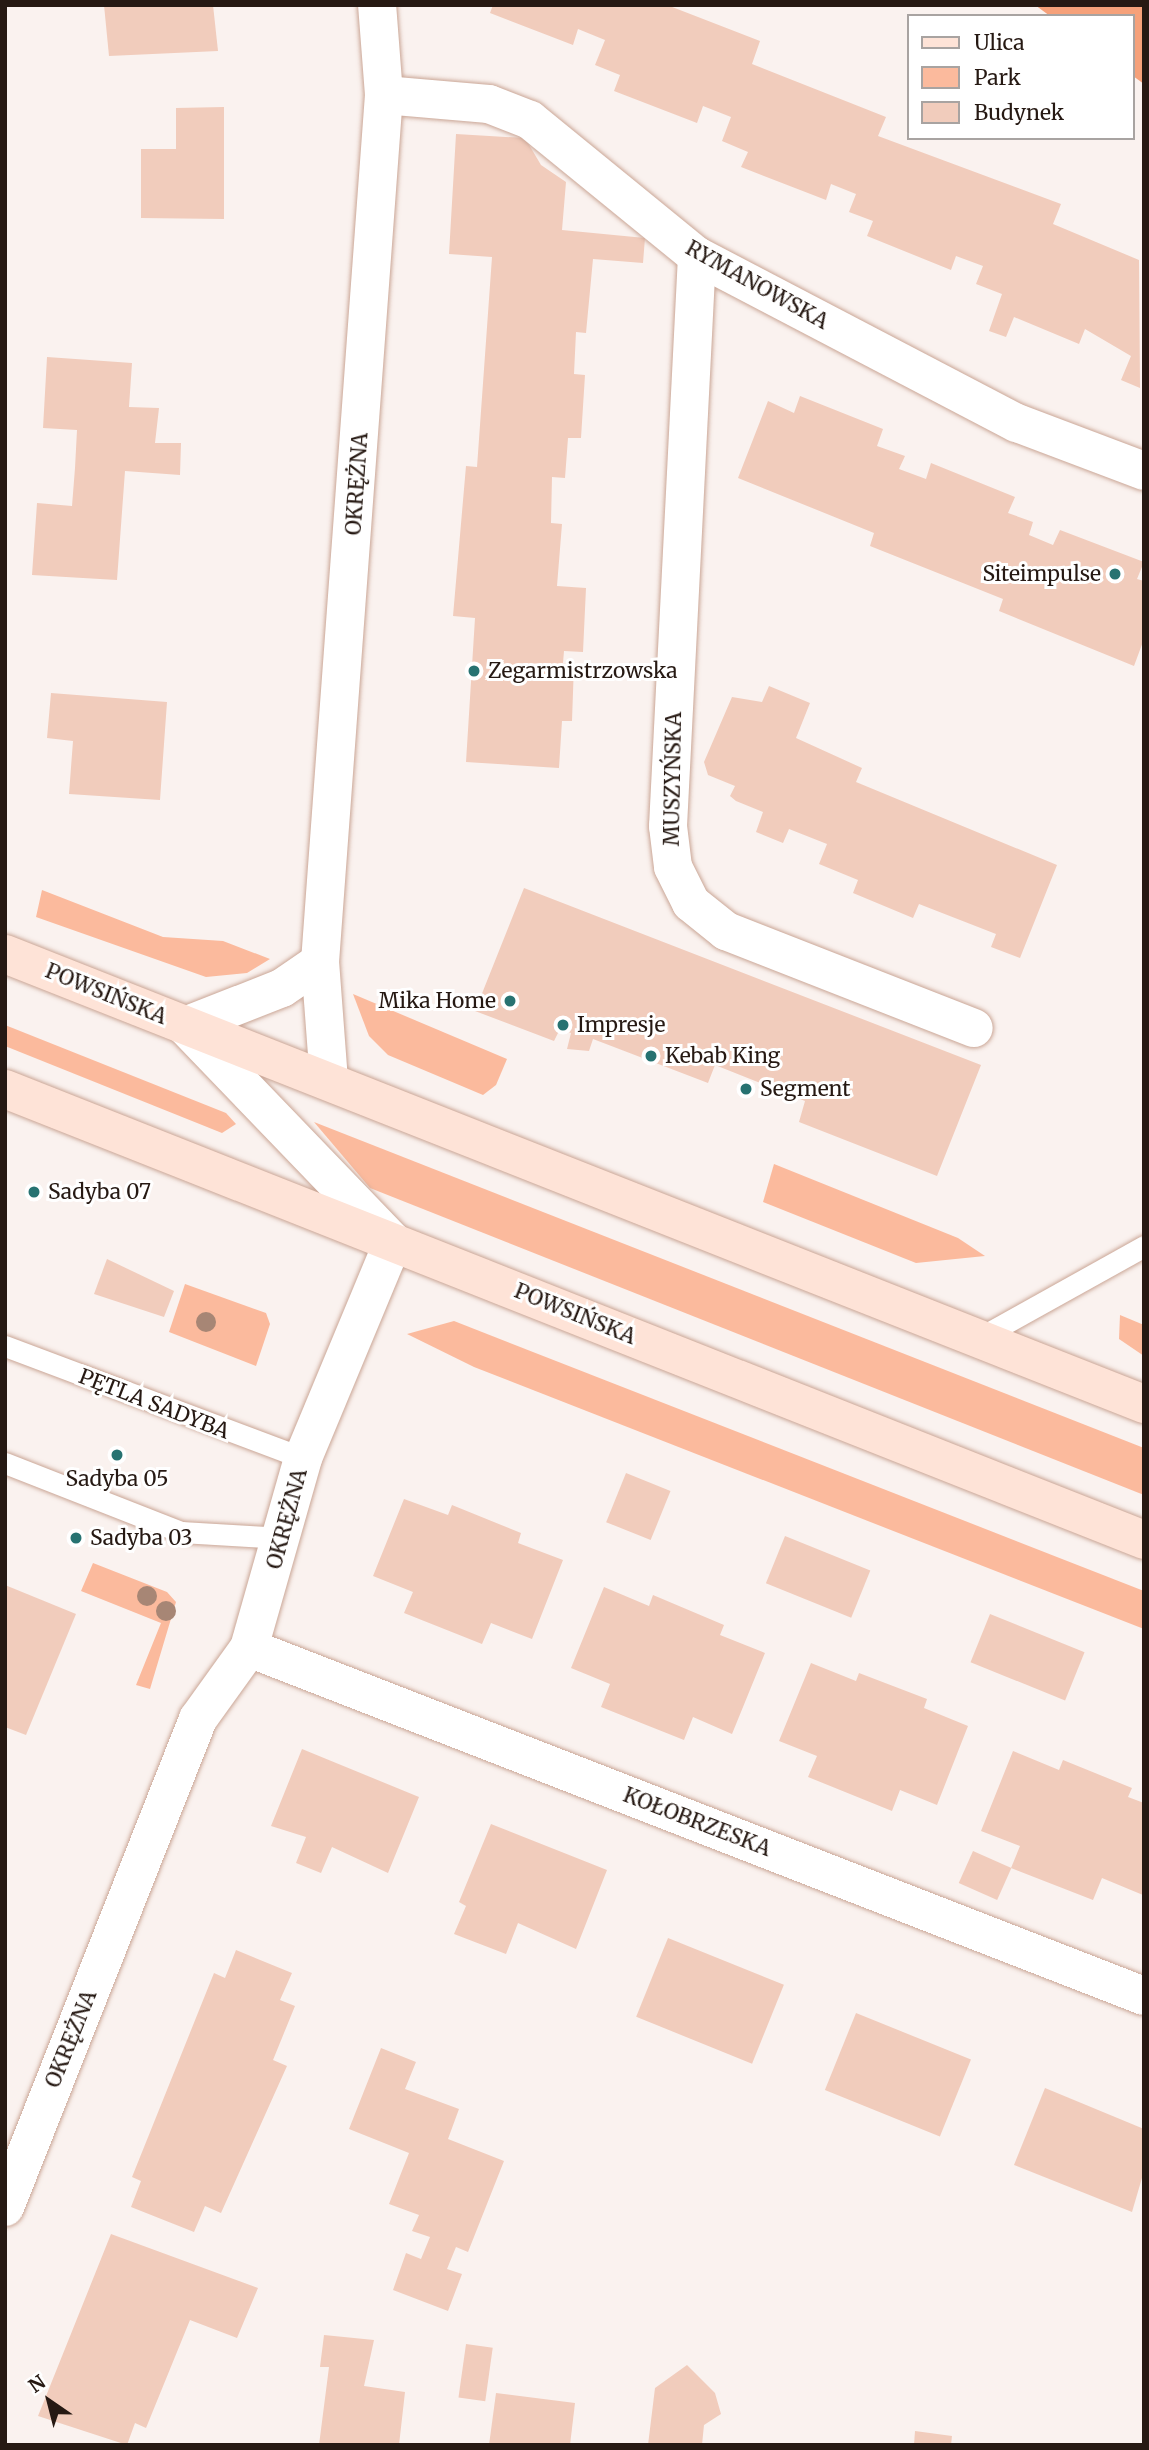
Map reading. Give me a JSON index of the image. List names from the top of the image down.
{
  "streets": {
    "main road": ["POWSIŃSKA"],
    "street": [
      "RYMANOWSKA",
      "OKRĘŻNA",
      "MUSZYŃSKA",
      "KOŁOBRZESKA"
    ],
    "lane": ["PĘTLA SADYBA"]
  },
  "crossings": [
    ["RYMANOWSKA", "OKRĘŻNA"],
    ["RYMANOWSKA", "MUSZYŃSKA"],
    ["OKRĘŻNA", "POWSIŃSKA"],
    ["OKRĘŻNA", "PĘTLA SADYBA"],
    ["OKRĘŻNA", "KOŁOBRZESKA"]
  ],
  "places": [
    "Siteimpulse",
    "Zegarmistrzowska",
    "Mika Home",
    "Impresje",
    "Kebab King",
    "Segment",
    "Sadyba 07",
    "Sadyba 05",
    "Sadyba 03"
  ],
  "legend": ["Ulica", "Park", "Budynek"],
  "north": "top left"
}
